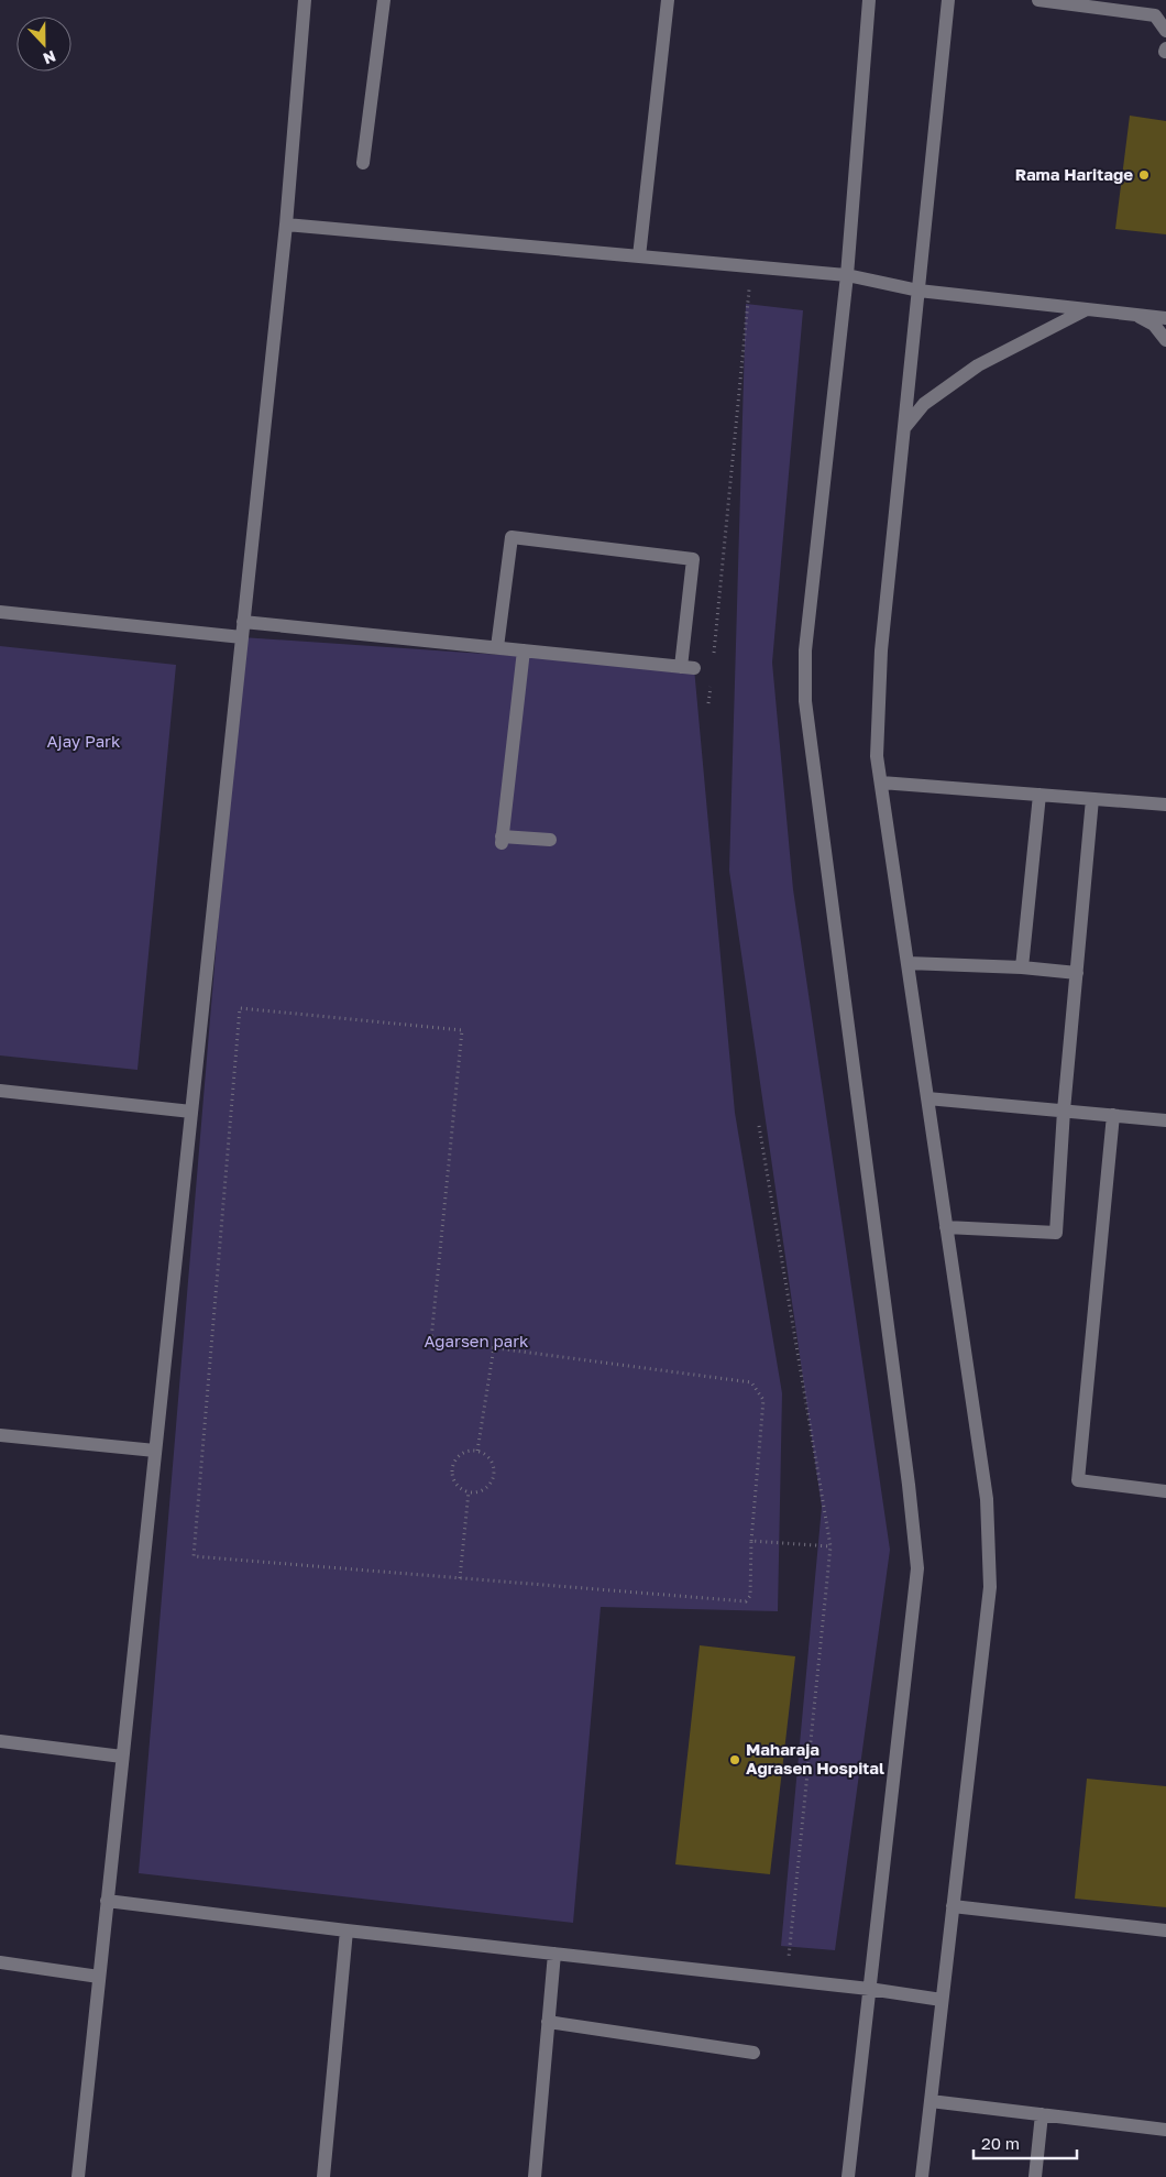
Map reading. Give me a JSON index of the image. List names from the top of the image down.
{
  "parks": ["Ajay Park", "Agarsen park"],
  "places": ["Rama Haritage", "Maharaja Agrasen Hospital"],
  "scale_bar": "20 m",
  "north": "bottom"
}
